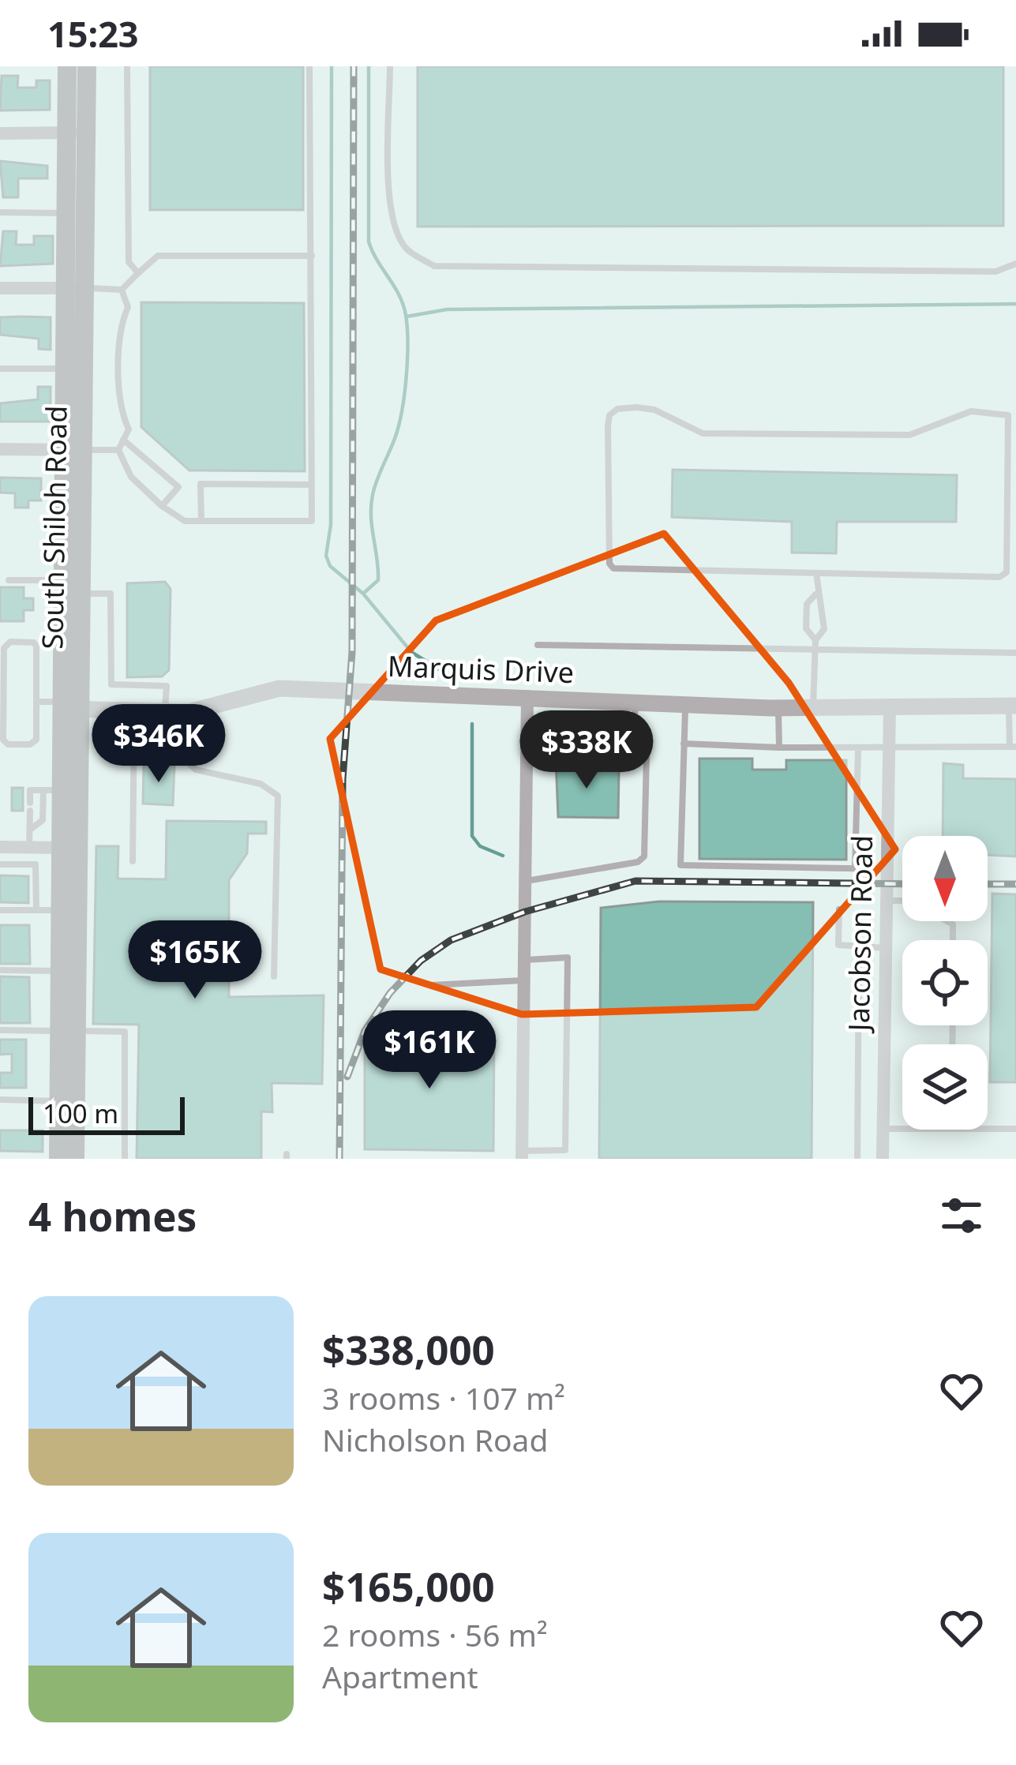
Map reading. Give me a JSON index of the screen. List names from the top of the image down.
{
  "streets": {
    "main road": ["South Shiloh Road"],
    "street": ["Marquis Drive", "Jacobson Road"]
  },
  "crossings": [
    ["South Shiloh Road", "Marquis Drive"],
    ["Marquis Drive", "Jacobson Road"]
  ],
  "scale_bar": "100 m",
  "north": "bottom",
  "page": {
    "status": "15:23",
    "price": [
      "$346K",
      "$338K",
      "$165K",
      "$161K"
    ],
    "scale": "100 m",
    "heading": "4 homes",
    "list": [
      {
        "name": "$338,000",
        "note": "3 rooms · 107 m² · Nicholson Road"
      },
      {
        "name": "$165,000",
        "note": "2 rooms · 56 m² · Apartment"
      }
    ]
  }
}
